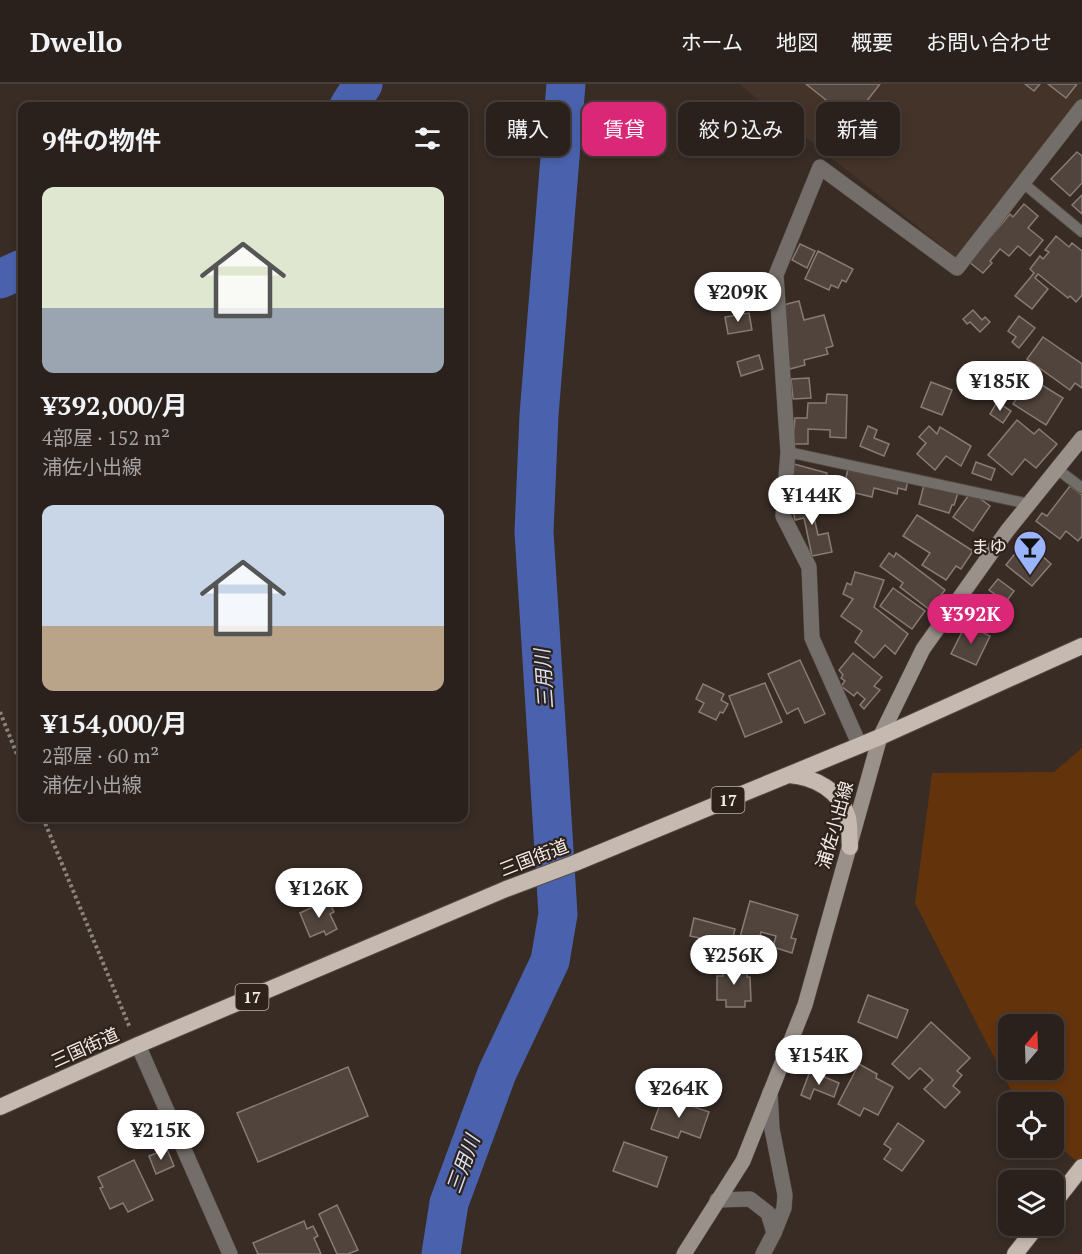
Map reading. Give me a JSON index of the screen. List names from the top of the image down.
{
  "streets": {
    "highway": ["17", "三国街道"],
    "main road": ["浦佐小出線"]
  },
  "crossings": [
    ["浦佐小出線", "三国街道"]
  ],
  "water": ["三用川"],
  "places": {
    "bar": ["まゆ"]
  },
  "north": "top",
  "page": {
    "header": "Dwello",
    "nav": [
      "ホーム",
      "地図",
      "概要",
      "お問い合わせ"
    ],
    "chip": [
      "購入",
      "賃貸",
      "絞り込み",
      "新着"
    ],
    "heading": "9件の物件",
    "list": [
      {
        "name": "¥392,000/月",
        "note": "4部屋 · 152 m² · 浦佐小出線"
      },
      {
        "name": "¥154,000/月",
        "note": "2部屋 · 60 m² · 浦佐小出線"
      }
    ],
    "price": [
      "¥209K",
      "¥185K",
      "¥144K",
      "¥392K",
      "¥126K",
      "¥256K",
      "¥154K",
      "¥264K",
      "¥215K"
    ]
  }
}
